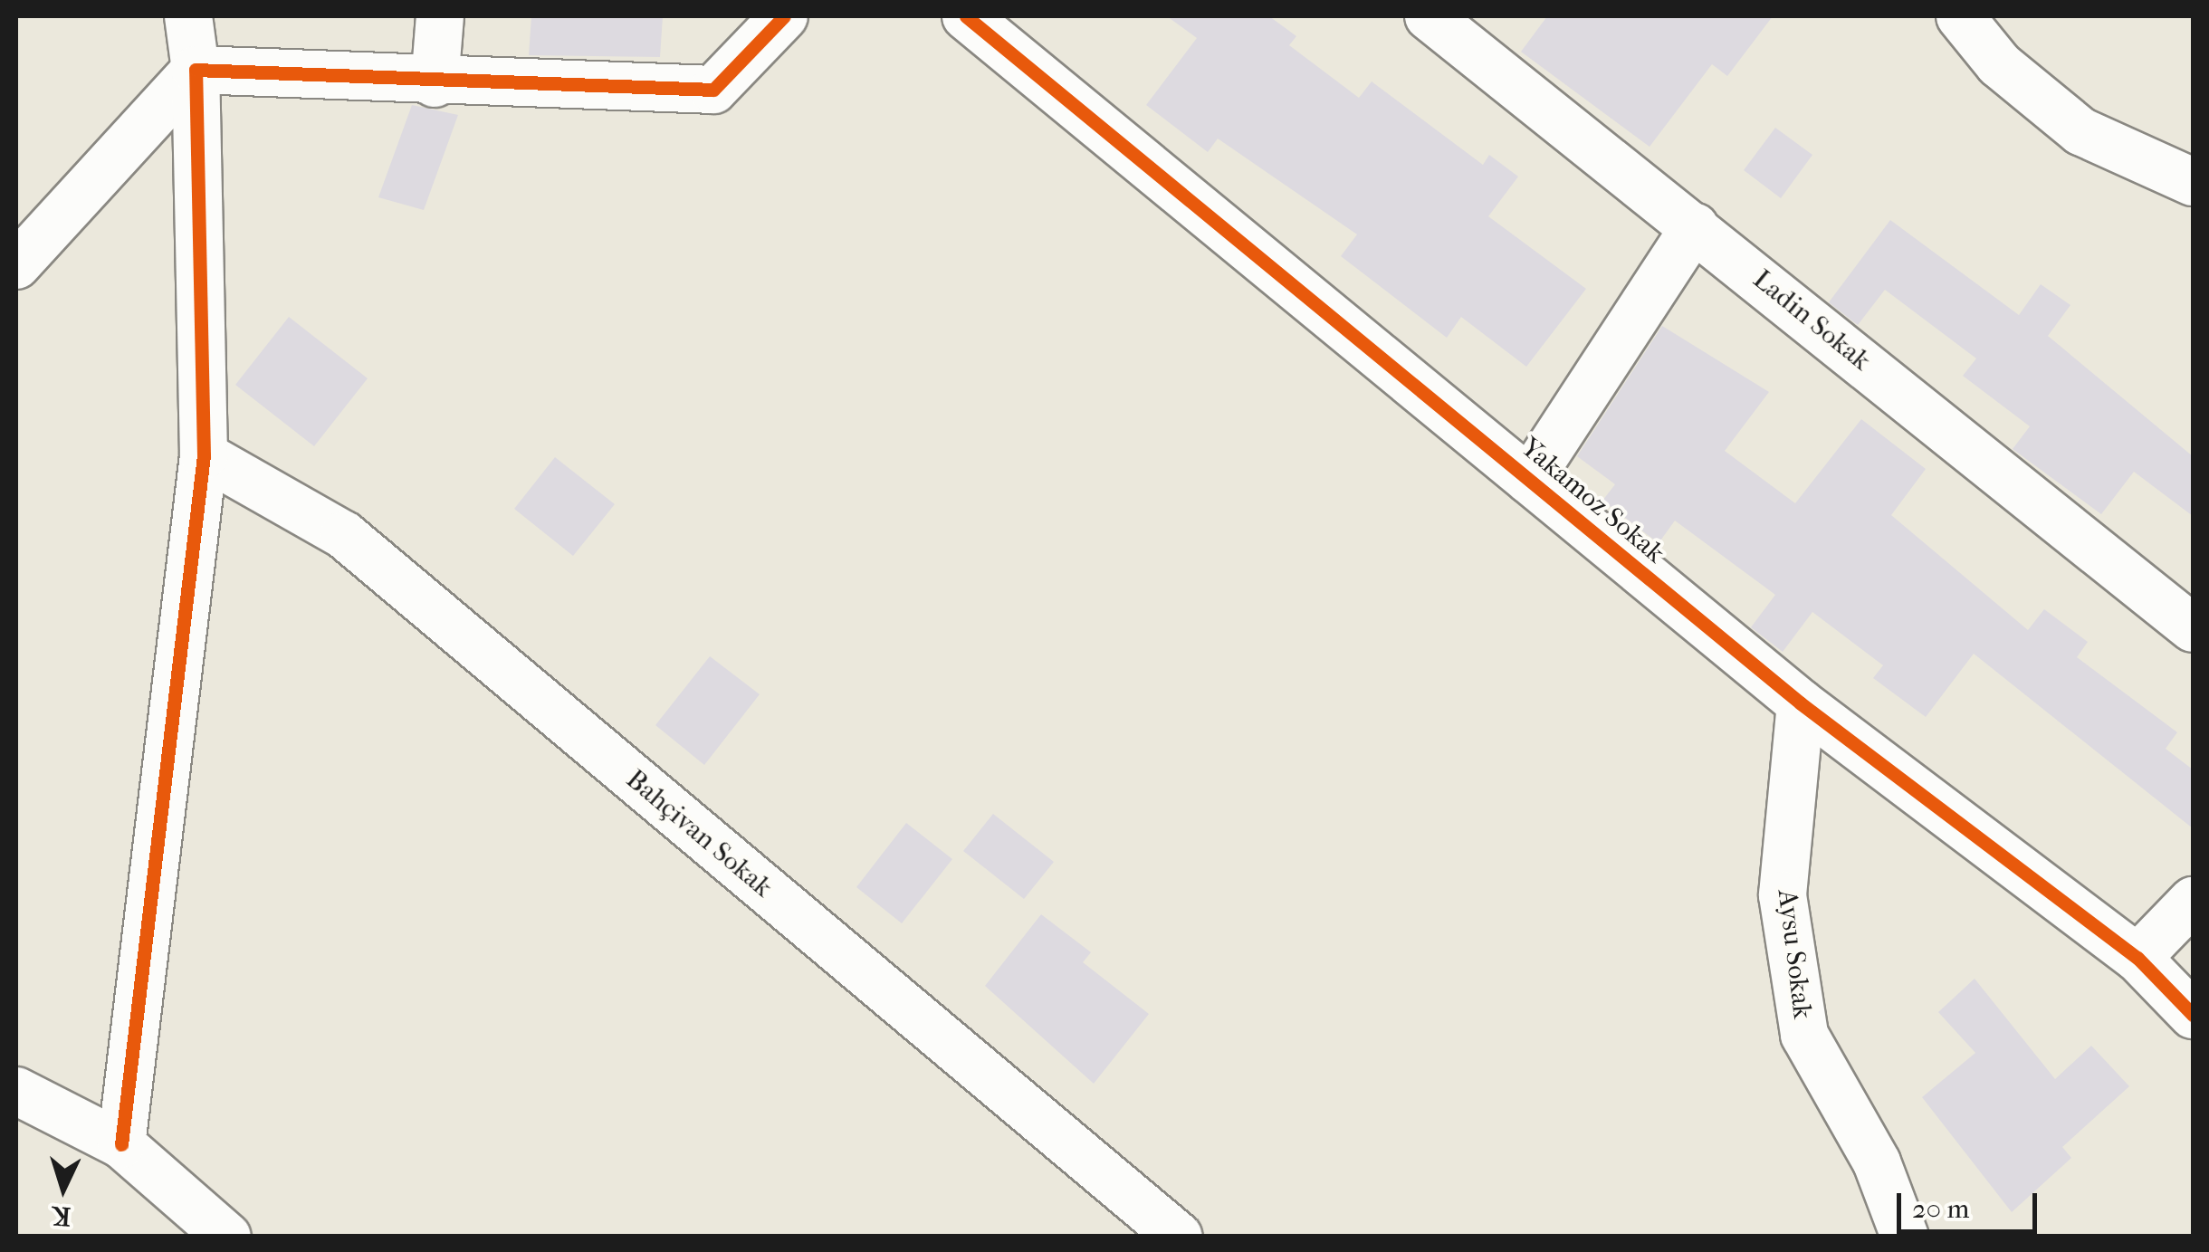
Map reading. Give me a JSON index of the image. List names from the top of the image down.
{
  "streets": {
    "street": [
      "Ladin Sokak",
      "Yakamoz Sokak",
      "Bahçivan Sokak",
      "Aysu Sokak"
    ]
  },
  "crossings": [
    ["Yakamoz Sokak", "Aysu Sokak"]
  ],
  "scale_bar": "20 m",
  "north": "bottom"
}
